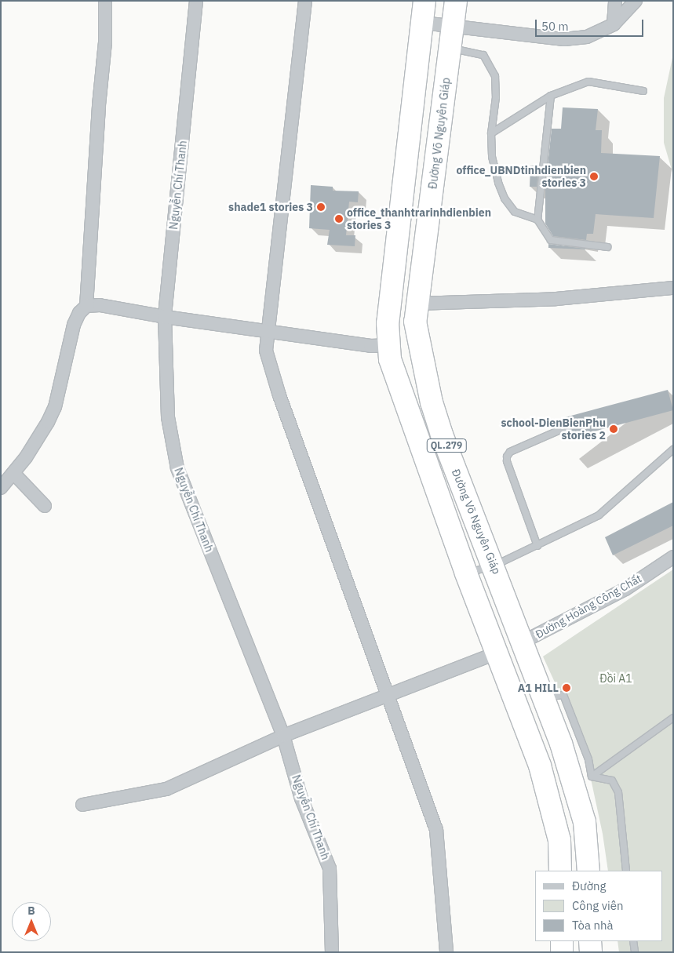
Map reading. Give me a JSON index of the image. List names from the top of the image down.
{
  "streets": {
    "highway": ["Đường Võ Nguyên Giáp", "QL.279"],
    "street": ["Nguyễn Chí Thanh", "Đường Hoàng Công Chất"]
  },
  "crossings": [
    ["Đường Võ Nguyên Giáp", "Đường Hoàng Công Chất"]
  ],
  "parks": ["Đồi A1"],
  "places": [
    "office_UBNDtinhdienbien stories 3",
    "shade1 stories 3",
    "office_thanhtrarinhdienbien stories 3",
    "school-DienBienPhu stories 2",
    "A1 HILL"
  ],
  "legend": ["Đường", "Công viên", "Tòa nhà"],
  "scale_bar": "50 m",
  "north": "top"
}
